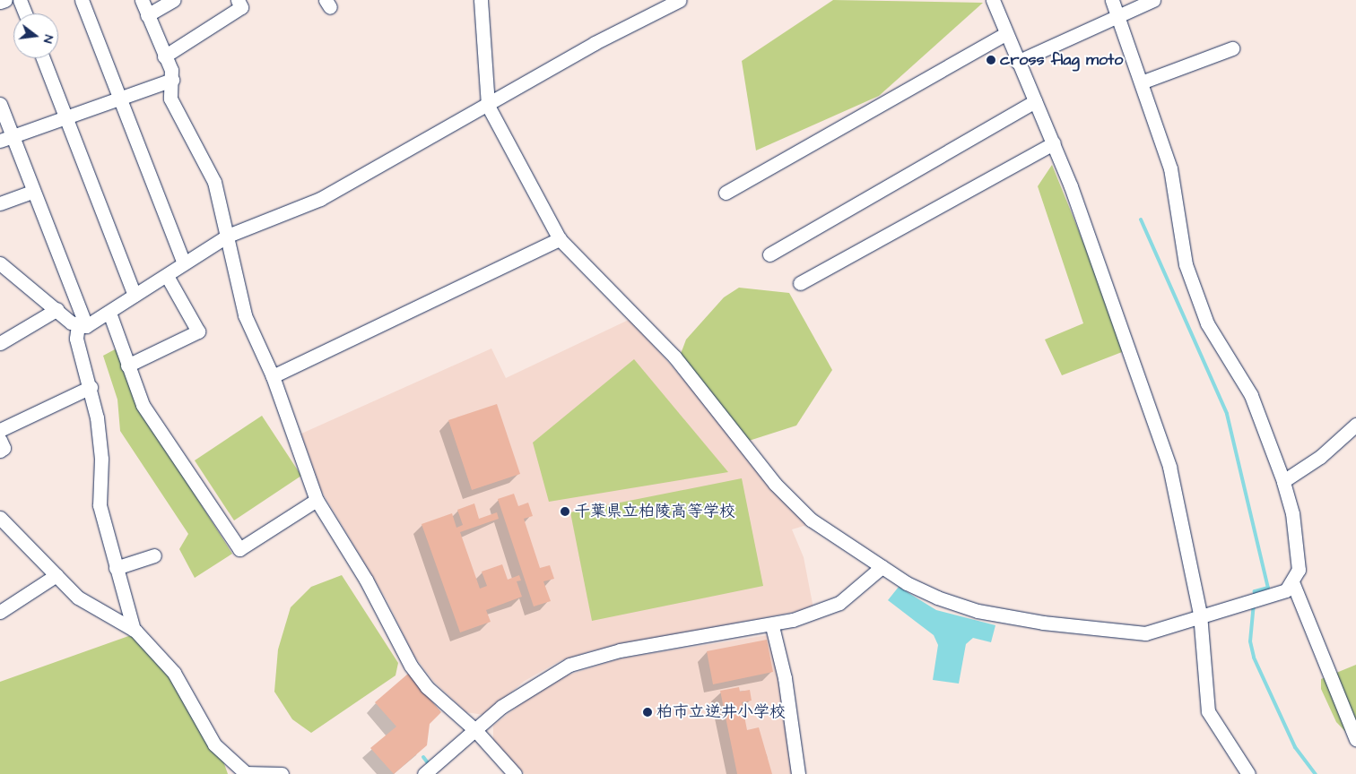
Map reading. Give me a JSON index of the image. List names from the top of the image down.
{
  "places": ["cross flag moto", "千葉県立柏陵高等学校", "柏市立逆井小学校"],
  "north": "right"
}
